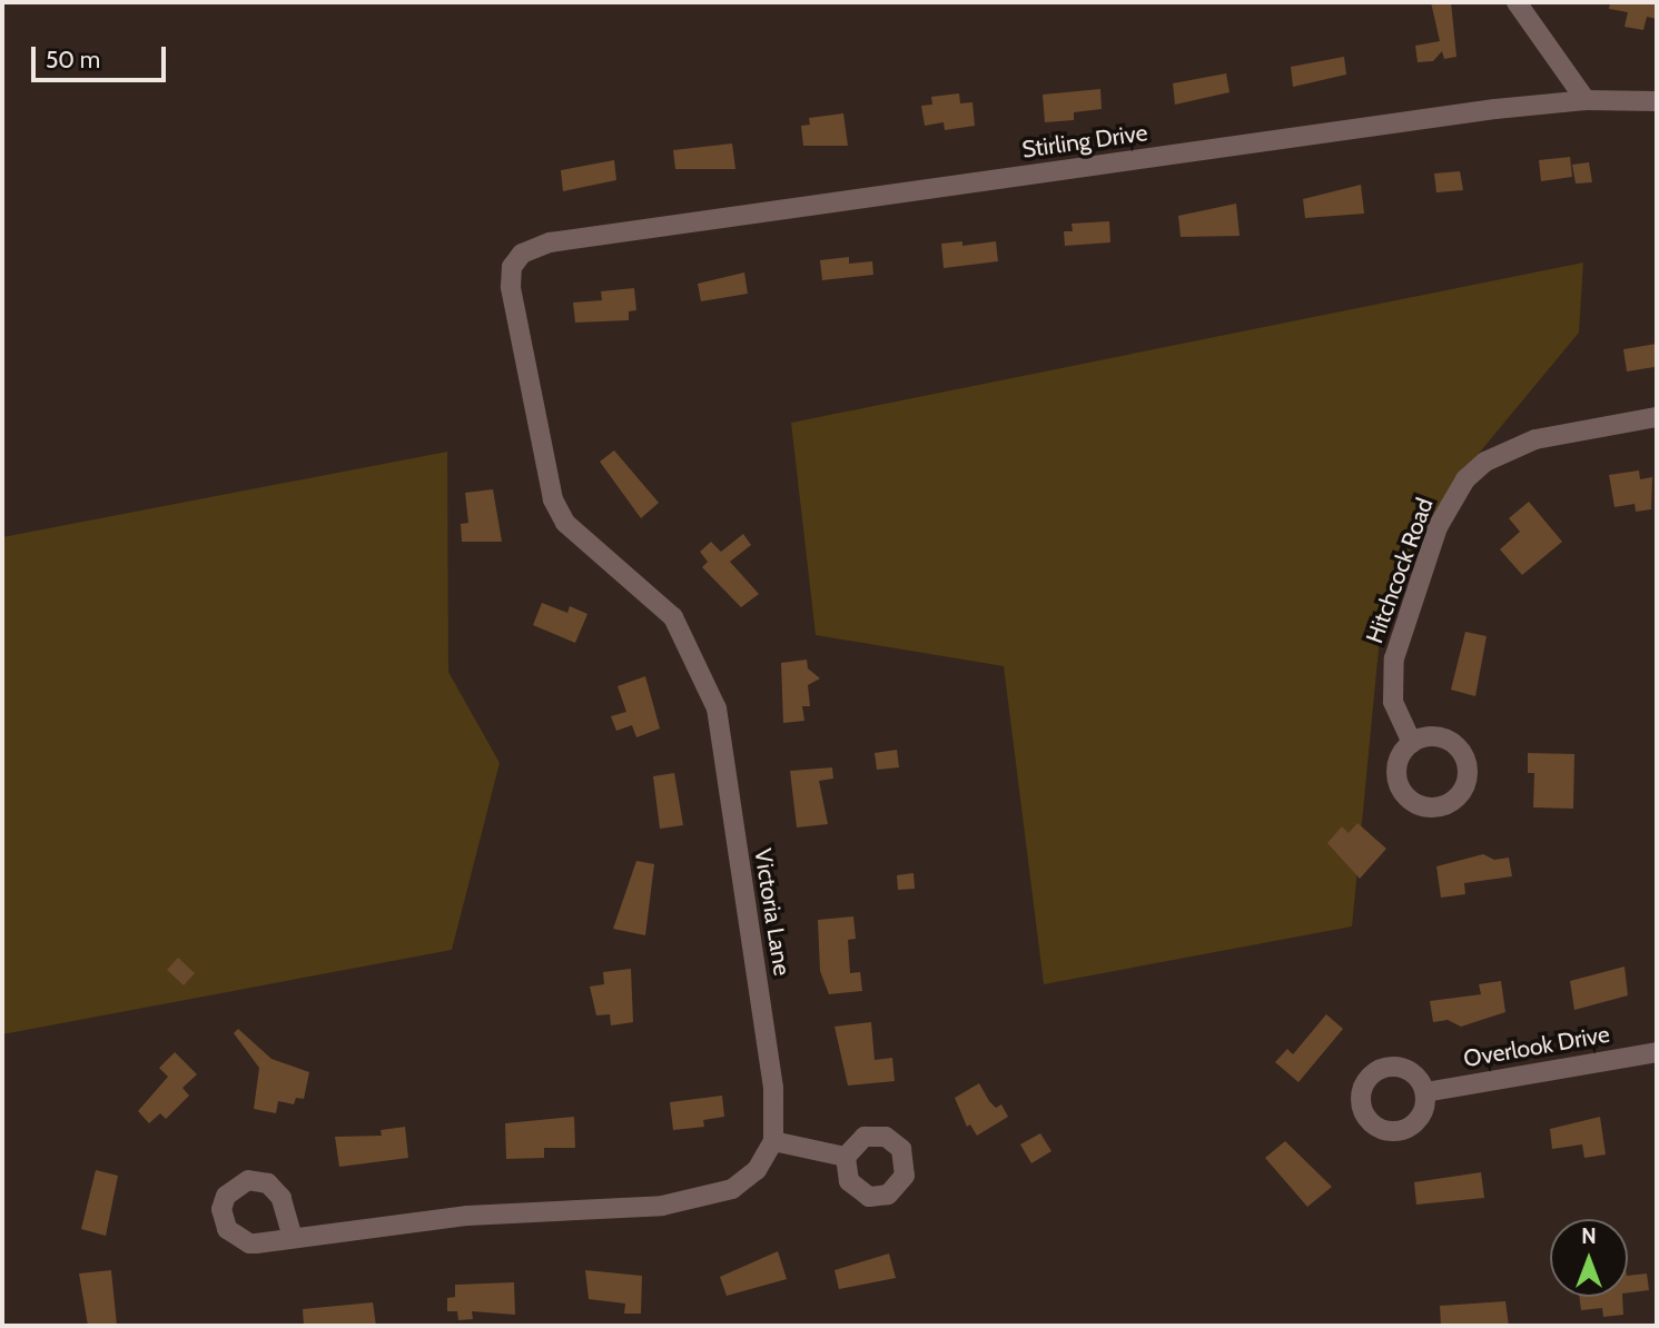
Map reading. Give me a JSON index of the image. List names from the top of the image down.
{
  "streets": {
    "street": [
      "Stirling Drive",
      "Hitchcock Road",
      "Victoria Lane",
      "Overlook Drive"
    ]
  },
  "crossings": [
    ["Stirling Drive", "Victoria Lane"]
  ],
  "scale_bar": "50 m",
  "north": "top"
}
